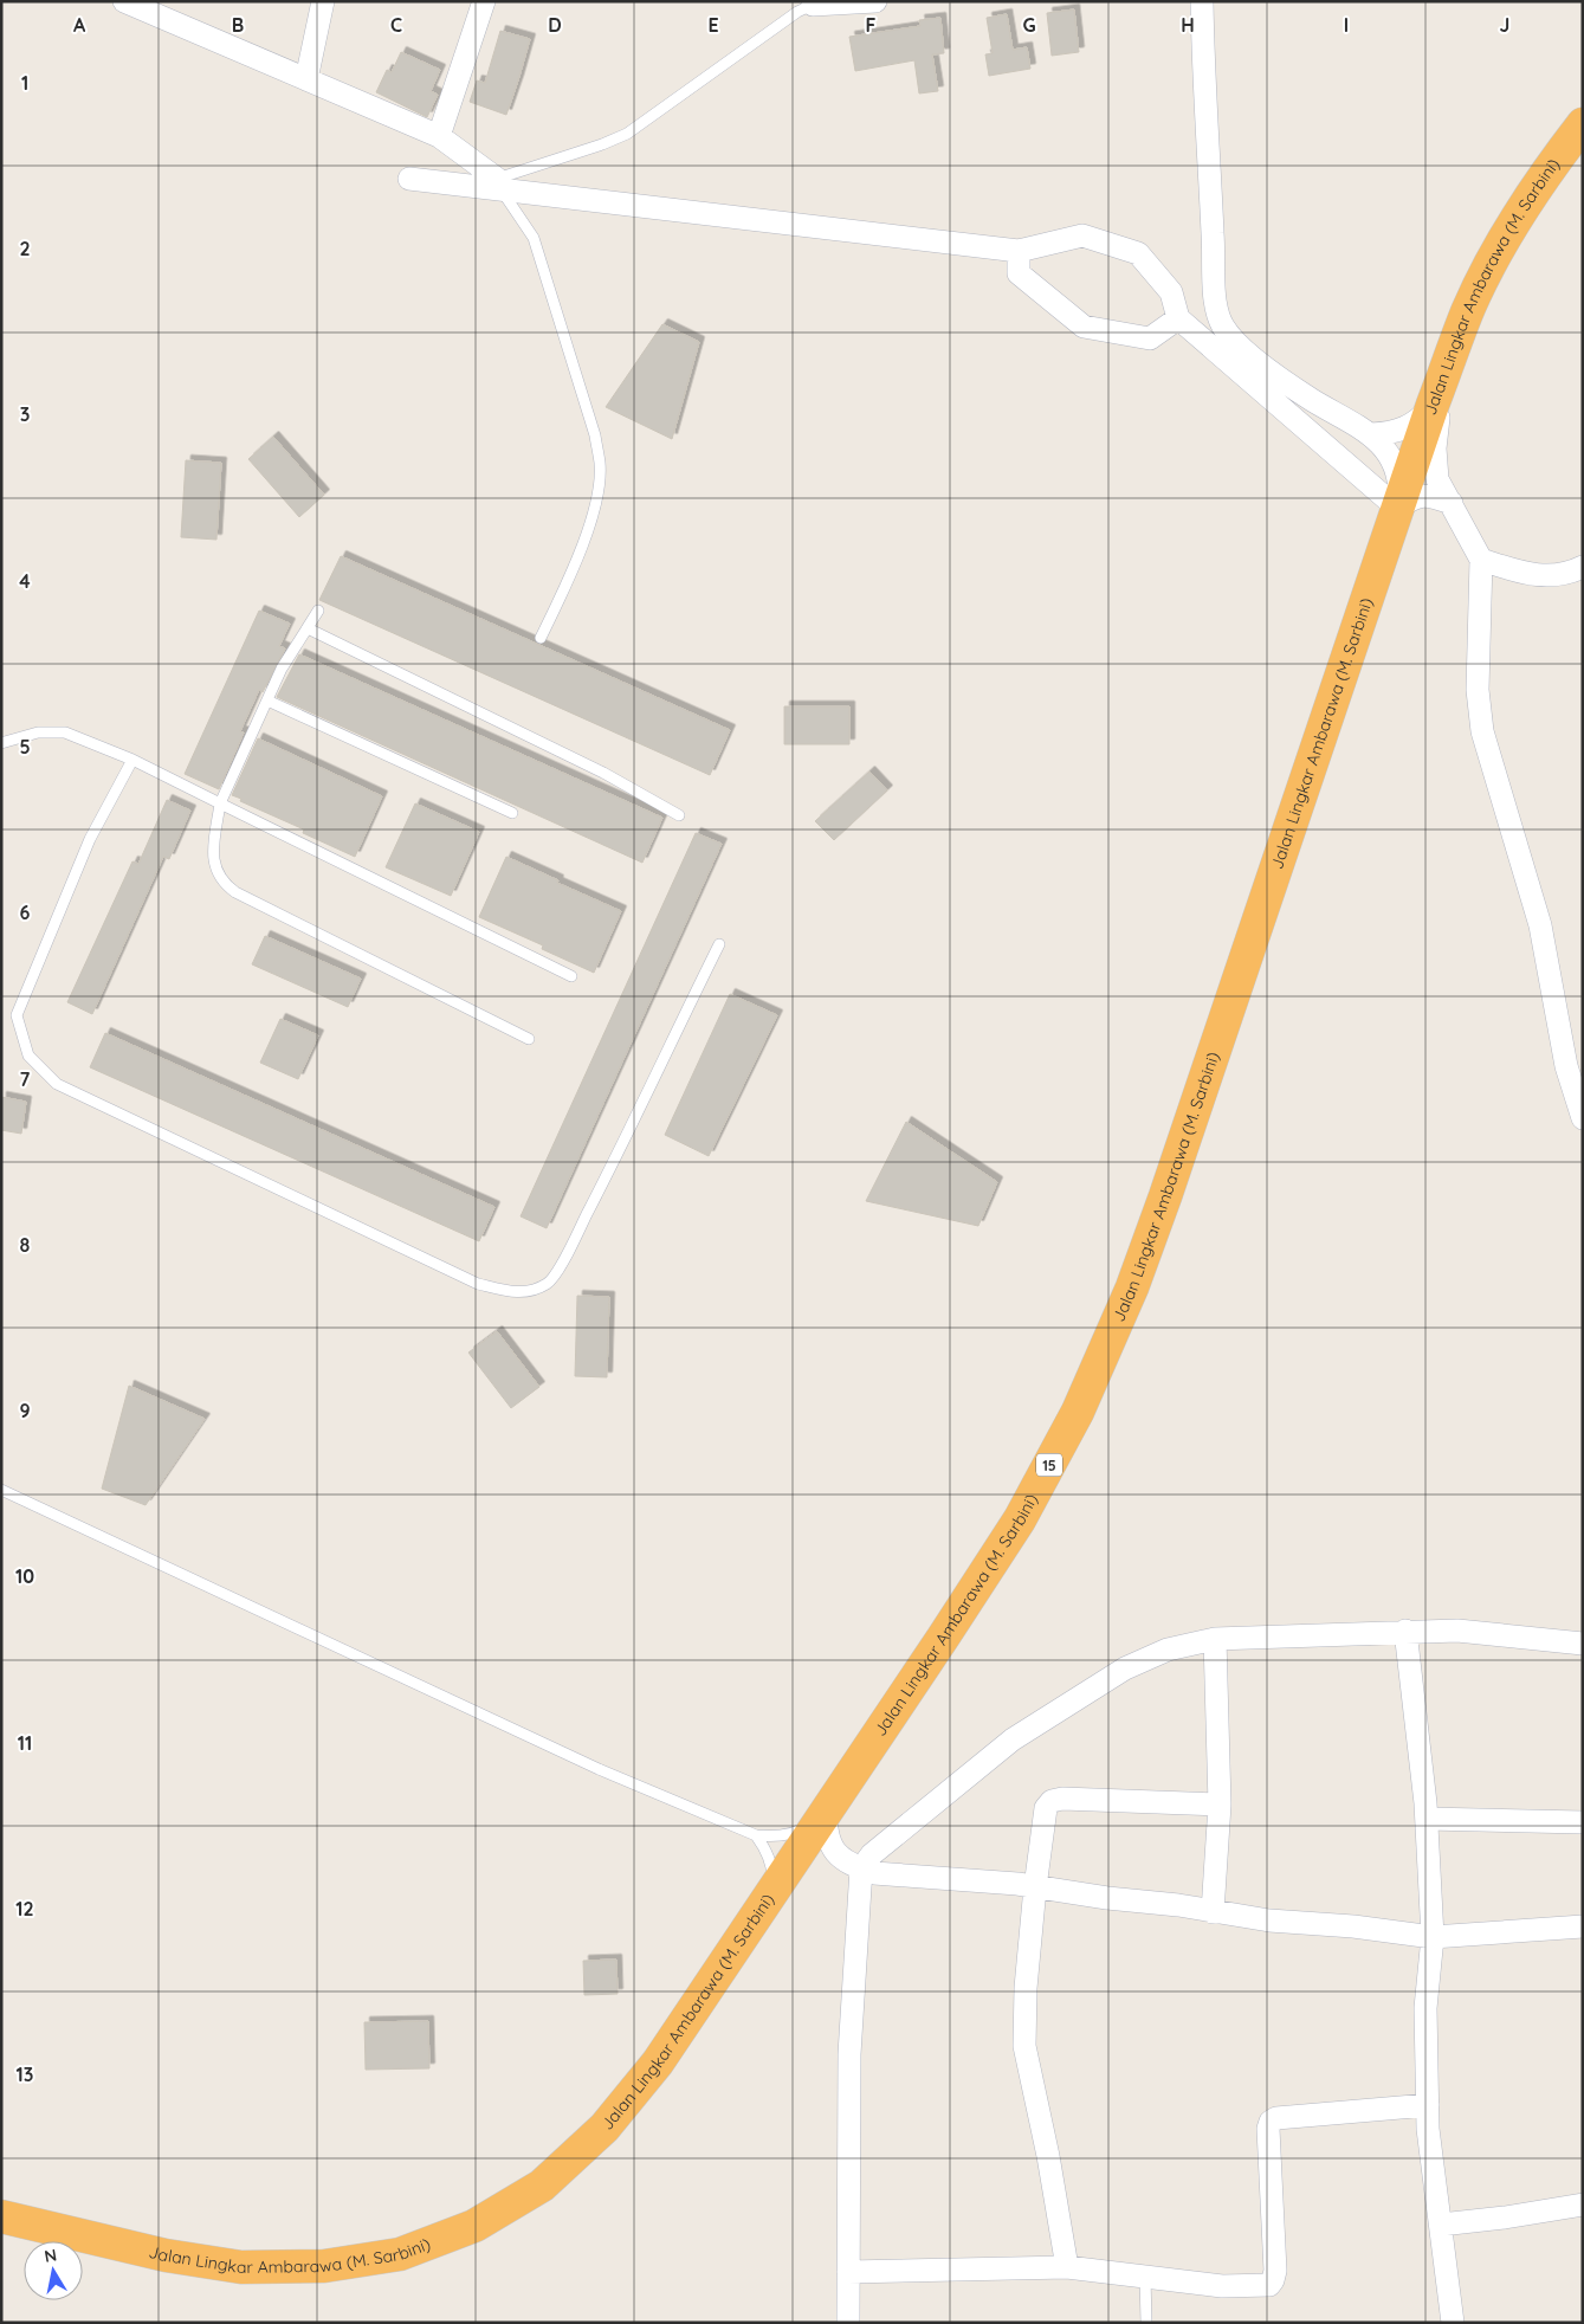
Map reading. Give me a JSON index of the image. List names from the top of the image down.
{
  "streets": {
    "highway": ["Jalan Lingkar Ambarawa (M. Sarbini)", "15"]
  },
  "north": "top",
  "grid": {
    "columns": [
      "A",
      "B",
      "C",
      "D",
      "E",
      "F",
      "G",
      "H",
      "I",
      "J"
    ],
    "rows": [
      "1",
      "2",
      "3",
      "4",
      "5",
      "6",
      "7",
      "8",
      "9",
      "10",
      "11",
      "12",
      "13"
    ]
  }
}
